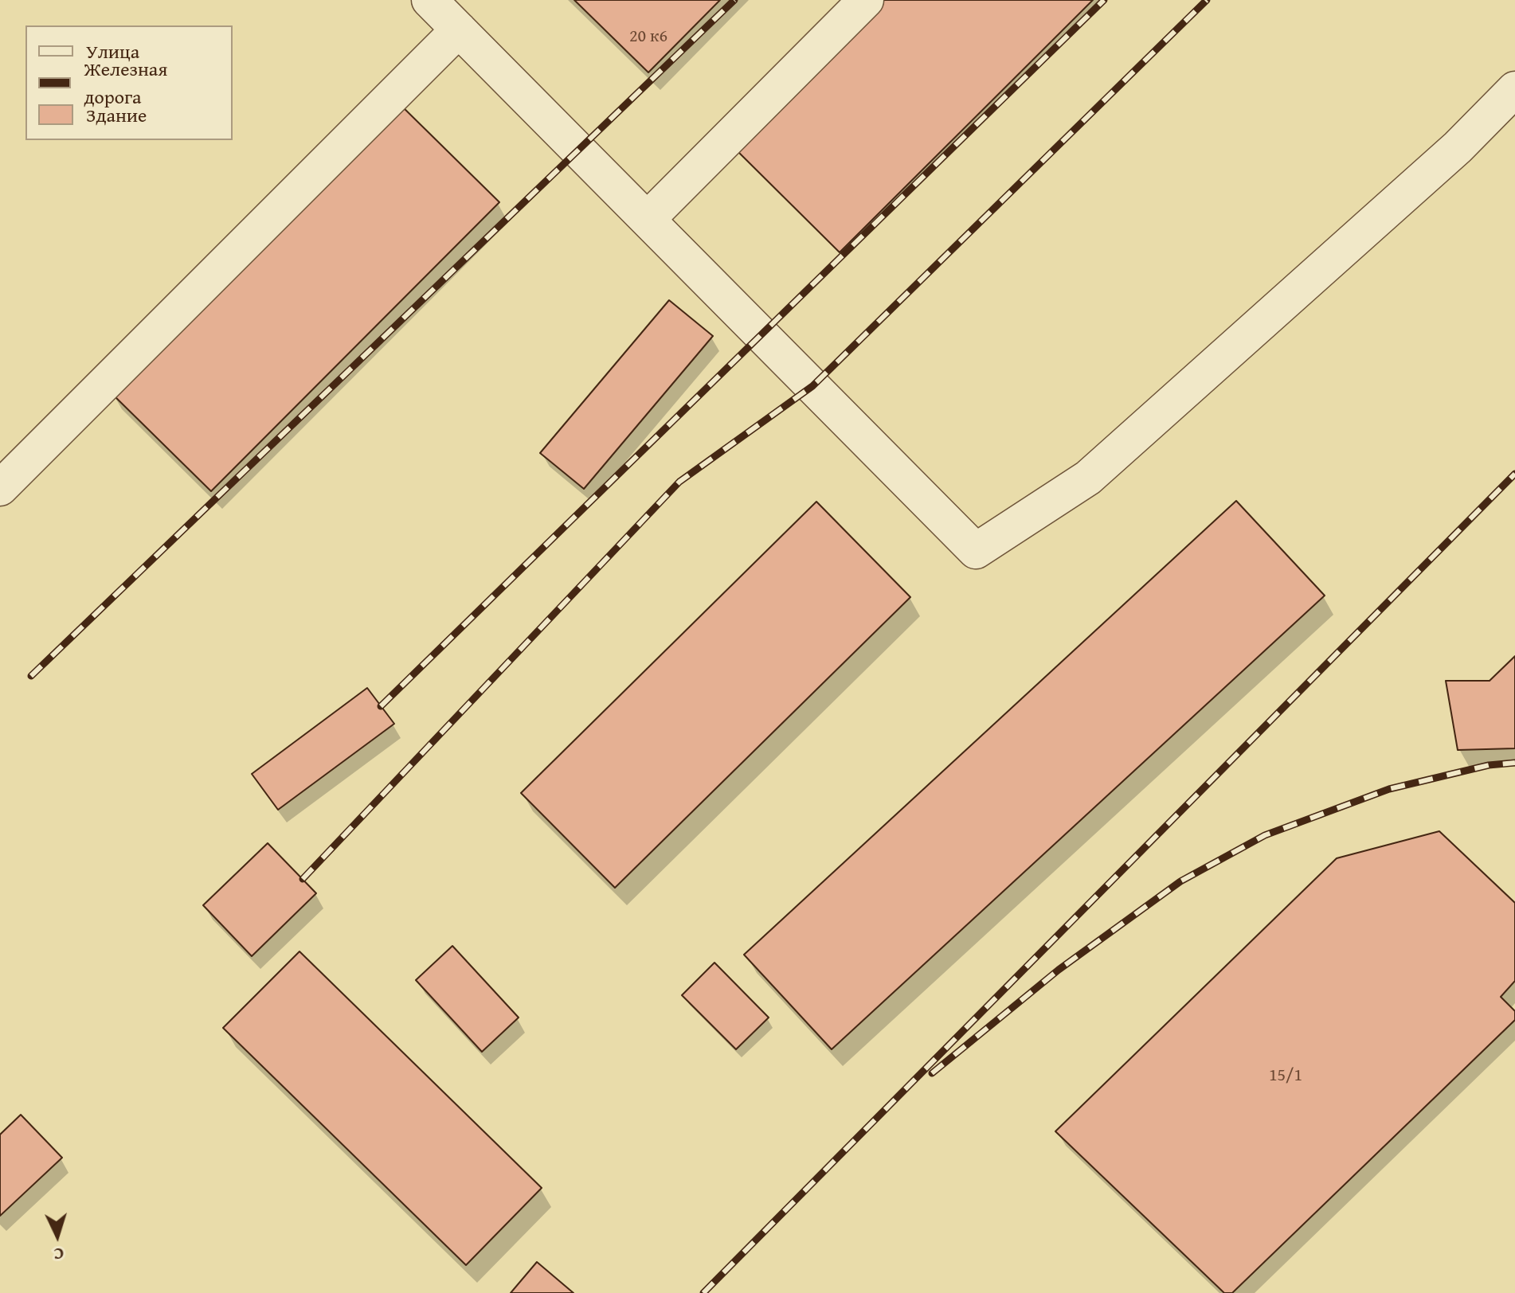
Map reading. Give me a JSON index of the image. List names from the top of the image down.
{
  "house_numbers": ["20 к6", "15/1"],
  "legend": ["Улица", "Железная дорога", "Здание"],
  "north": "bottom"
}
